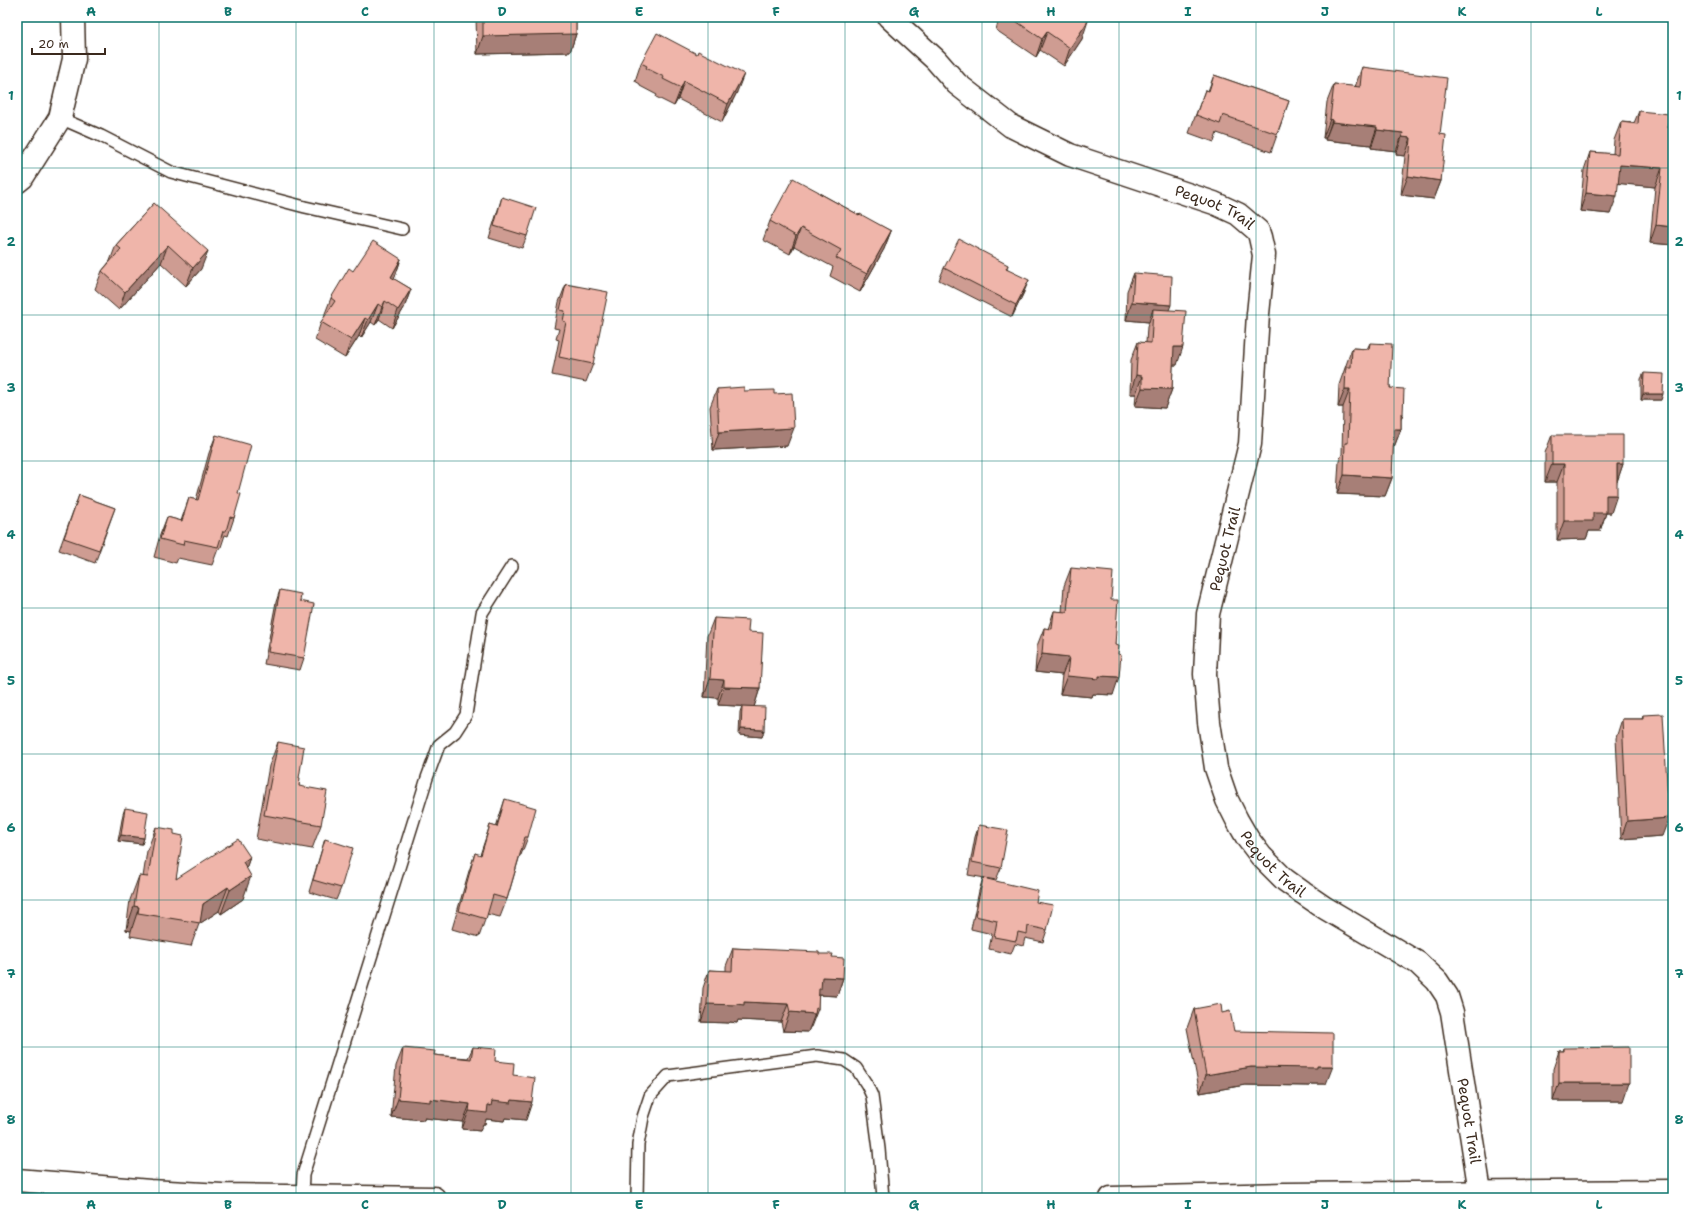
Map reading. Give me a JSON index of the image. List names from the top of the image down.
{
  "streets": {
    "street": ["Pequot Trail"]
  },
  "scale_bar": "20 m",
  "grid": {
    "columns": [
      "A",
      "B",
      "C",
      "D",
      "E",
      "F",
      "G",
      "H",
      "I",
      "J",
      "K",
      "L"
    ],
    "rows": [
      "1",
      "2",
      "3",
      "4",
      "5",
      "6",
      "7",
      "8"
    ]
  }
}
